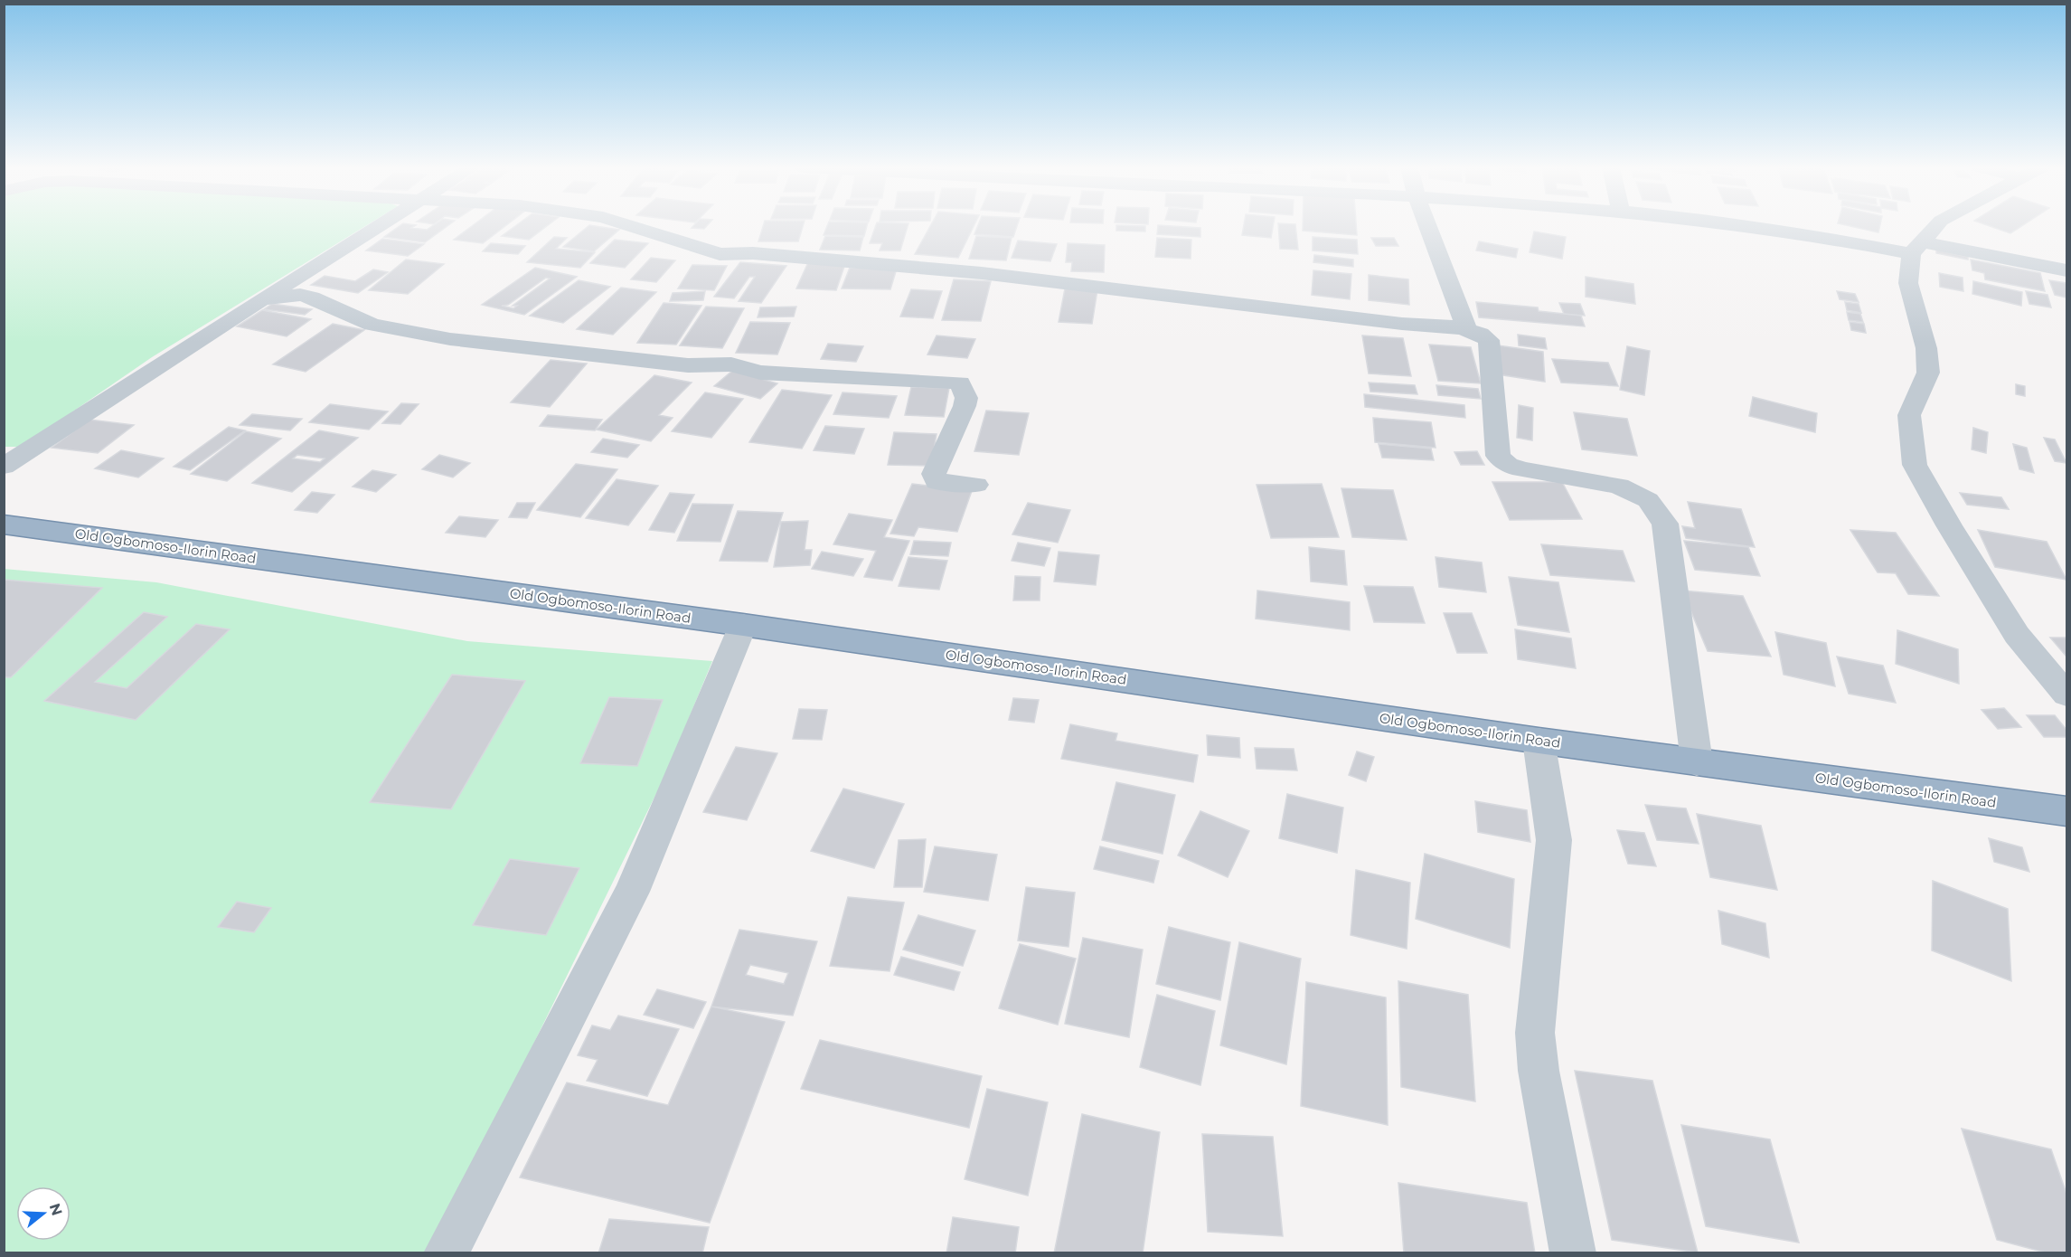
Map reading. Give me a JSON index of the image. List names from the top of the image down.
{
  "streets": {
    "highway": ["Old Ogbomoso-Ilorin Road"]
  },
  "north": "right"
}
